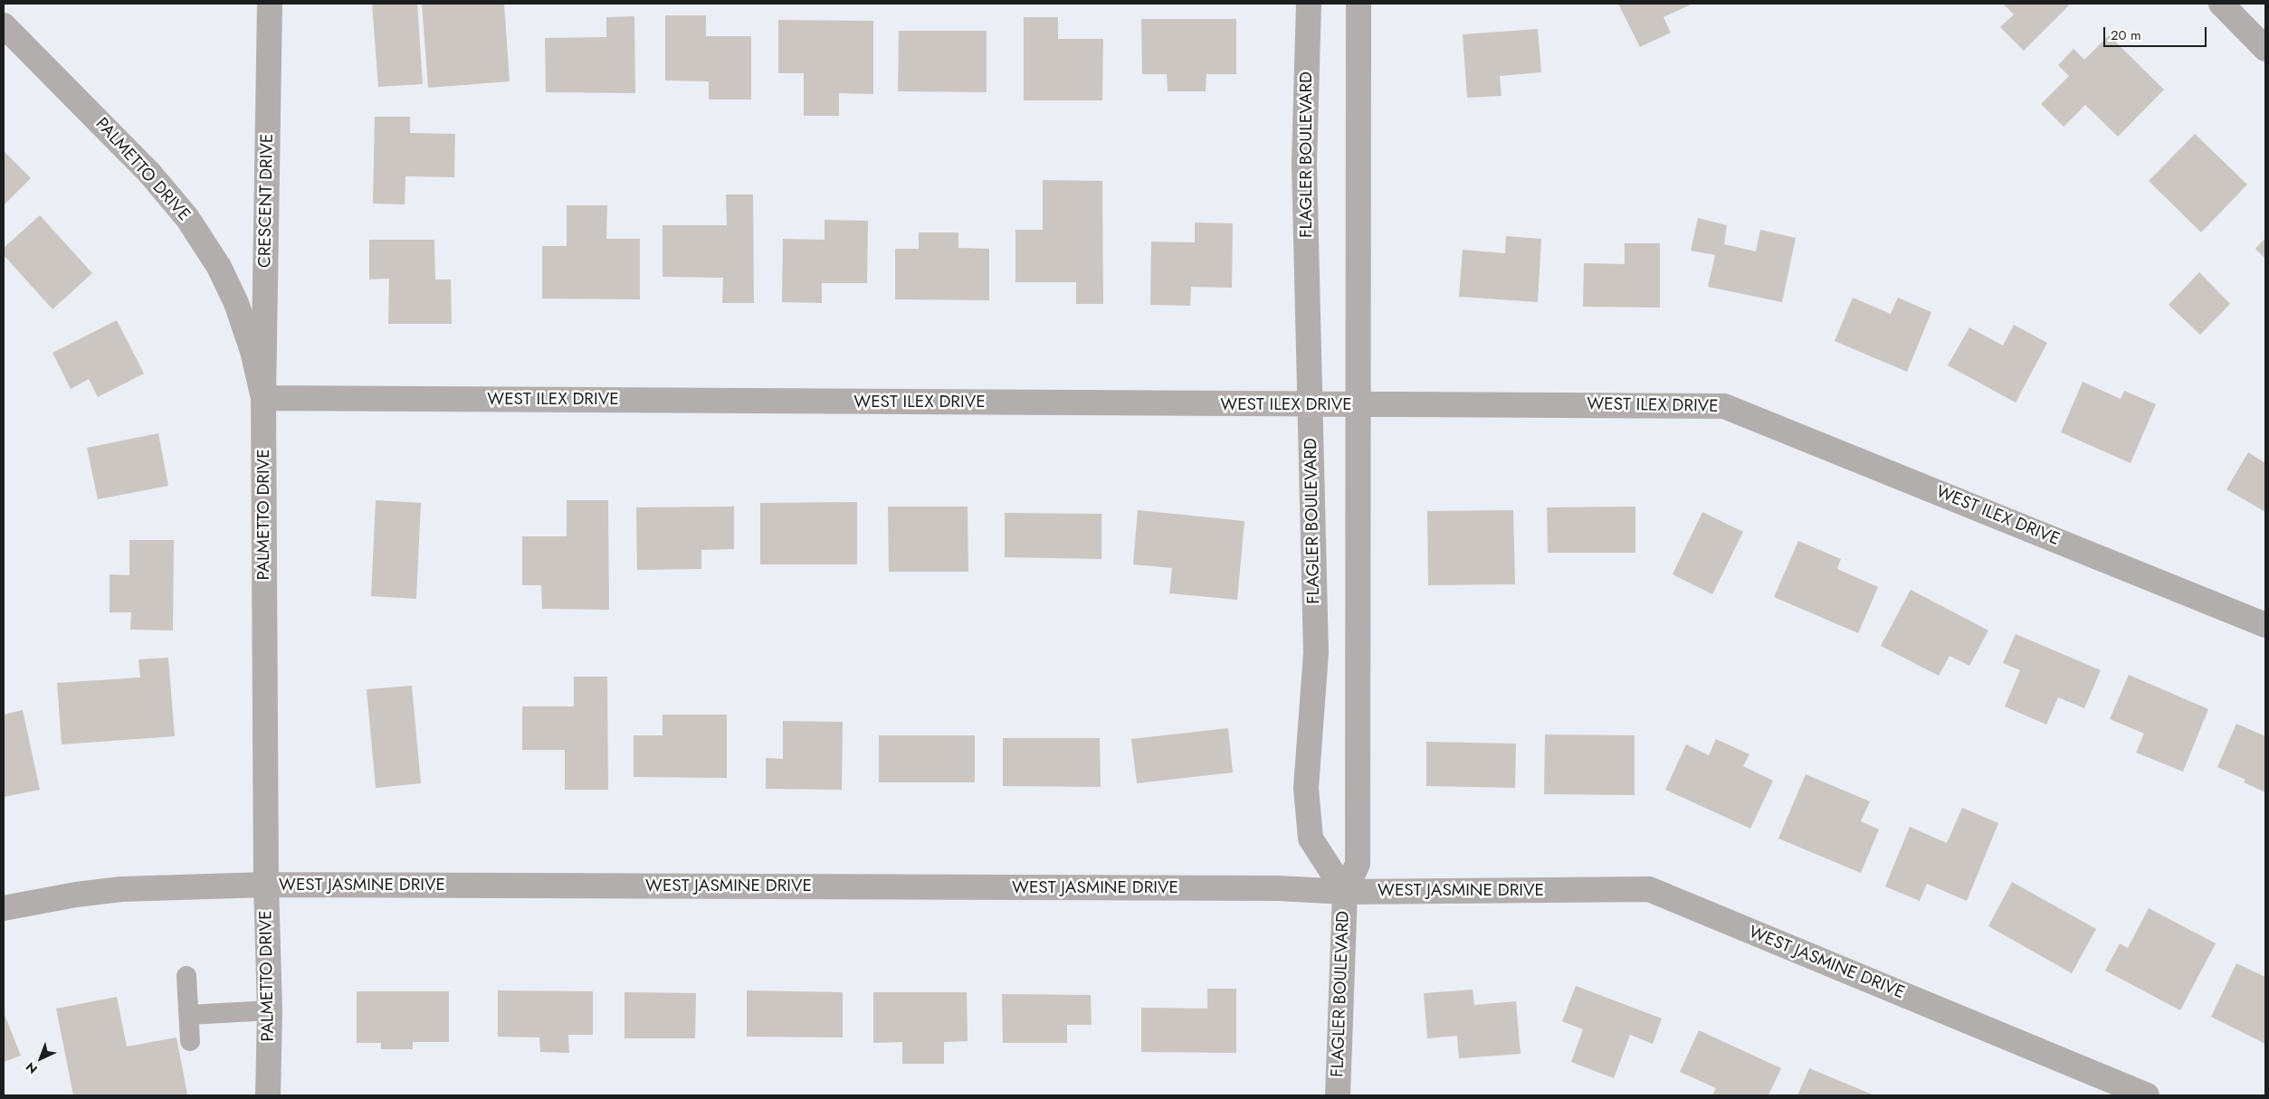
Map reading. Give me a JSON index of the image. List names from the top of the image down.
{
  "streets": {
    "street": [
      "FLAGLER BOULEVARD",
      "PALMETTO DRIVE",
      "CRESCENT DRIVE",
      "WEST ILEX DRIVE",
      "WEST JASMINE DRIVE"
    ]
  },
  "crossings": [
    ["FLAGLER BOULEVARD", "WEST ILEX DRIVE"],
    ["FLAGLER BOULEVARD", "WEST JASMINE DRIVE"],
    ["PALMETTO DRIVE", "CRESCENT DRIVE"],
    ["PALMETTO DRIVE", "WEST ILEX DRIVE"],
    ["PALMETTO DRIVE", "WEST JASMINE DRIVE"],
    ["CRESCENT DRIVE", "WEST ILEX DRIVE"]
  ],
  "scale_bar": "20 m",
  "north": "bottom left"
}
